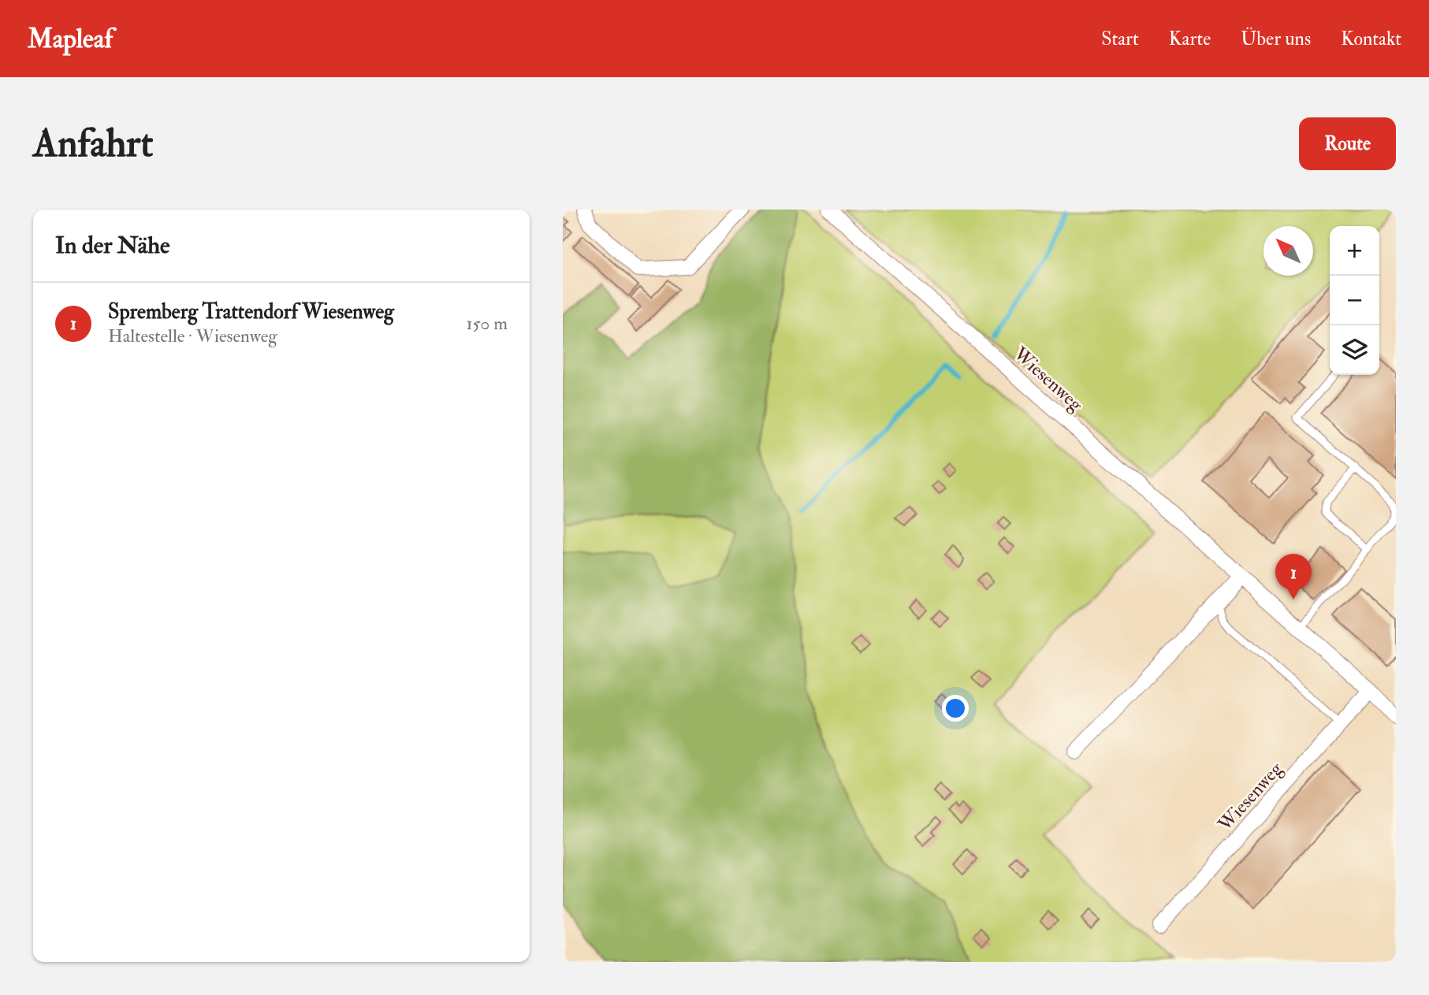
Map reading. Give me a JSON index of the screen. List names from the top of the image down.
{
  "streets": {
    "street": ["Wiesenweg"]
  },
  "north": "top left",
  "page": {
    "header": "Mapleaf",
    "nav": [
      "Start",
      "Karte",
      "Über uns",
      "Kontakt"
    ],
    "buttons": "Route",
    "title": "Anfahrt",
    "heading": "In der Nähe",
    "map_buttons": ["+", "−"],
    "list": [
      {
        "mark": "1",
        "name": "Spremberg Trattendorf Wiesenweg",
        "note": "Haltestelle · Wiesenweg",
        "value": "150 m"
      }
    ],
    "pins": "1"
  }
}
